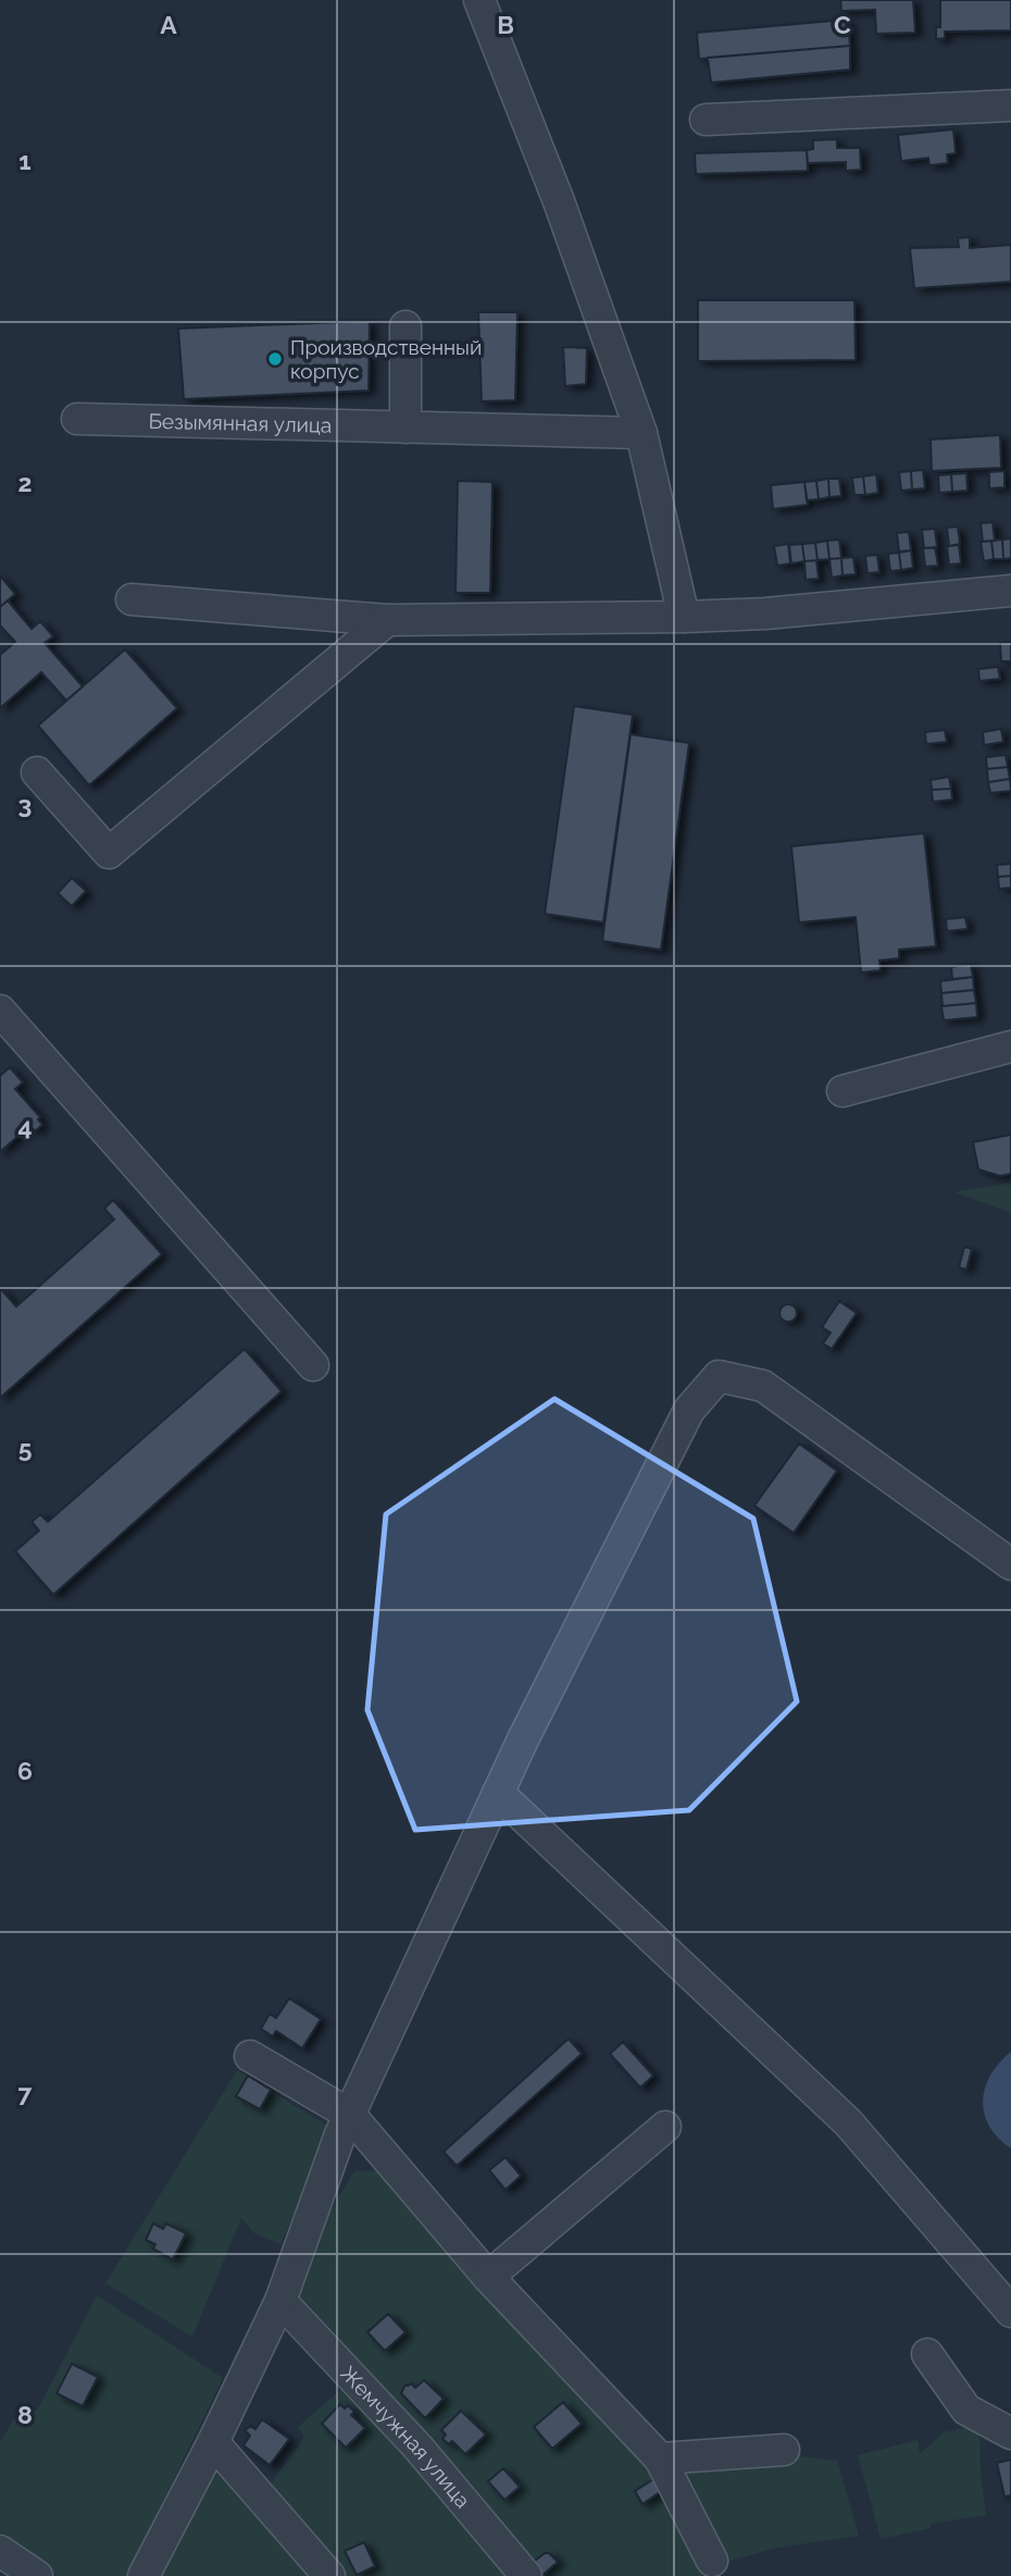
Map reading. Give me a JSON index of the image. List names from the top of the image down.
{
  "streets": {
    "street": ["Безымянная улица", "Жемчужная улица"]
  },
  "places": ["Производственный корпус"],
  "grid": {
    "columns": ["A", "B", "C"],
    "rows": [
      "1",
      "2",
      "3",
      "4",
      "5",
      "6",
      "7",
      "8"
    ]
  }
}
